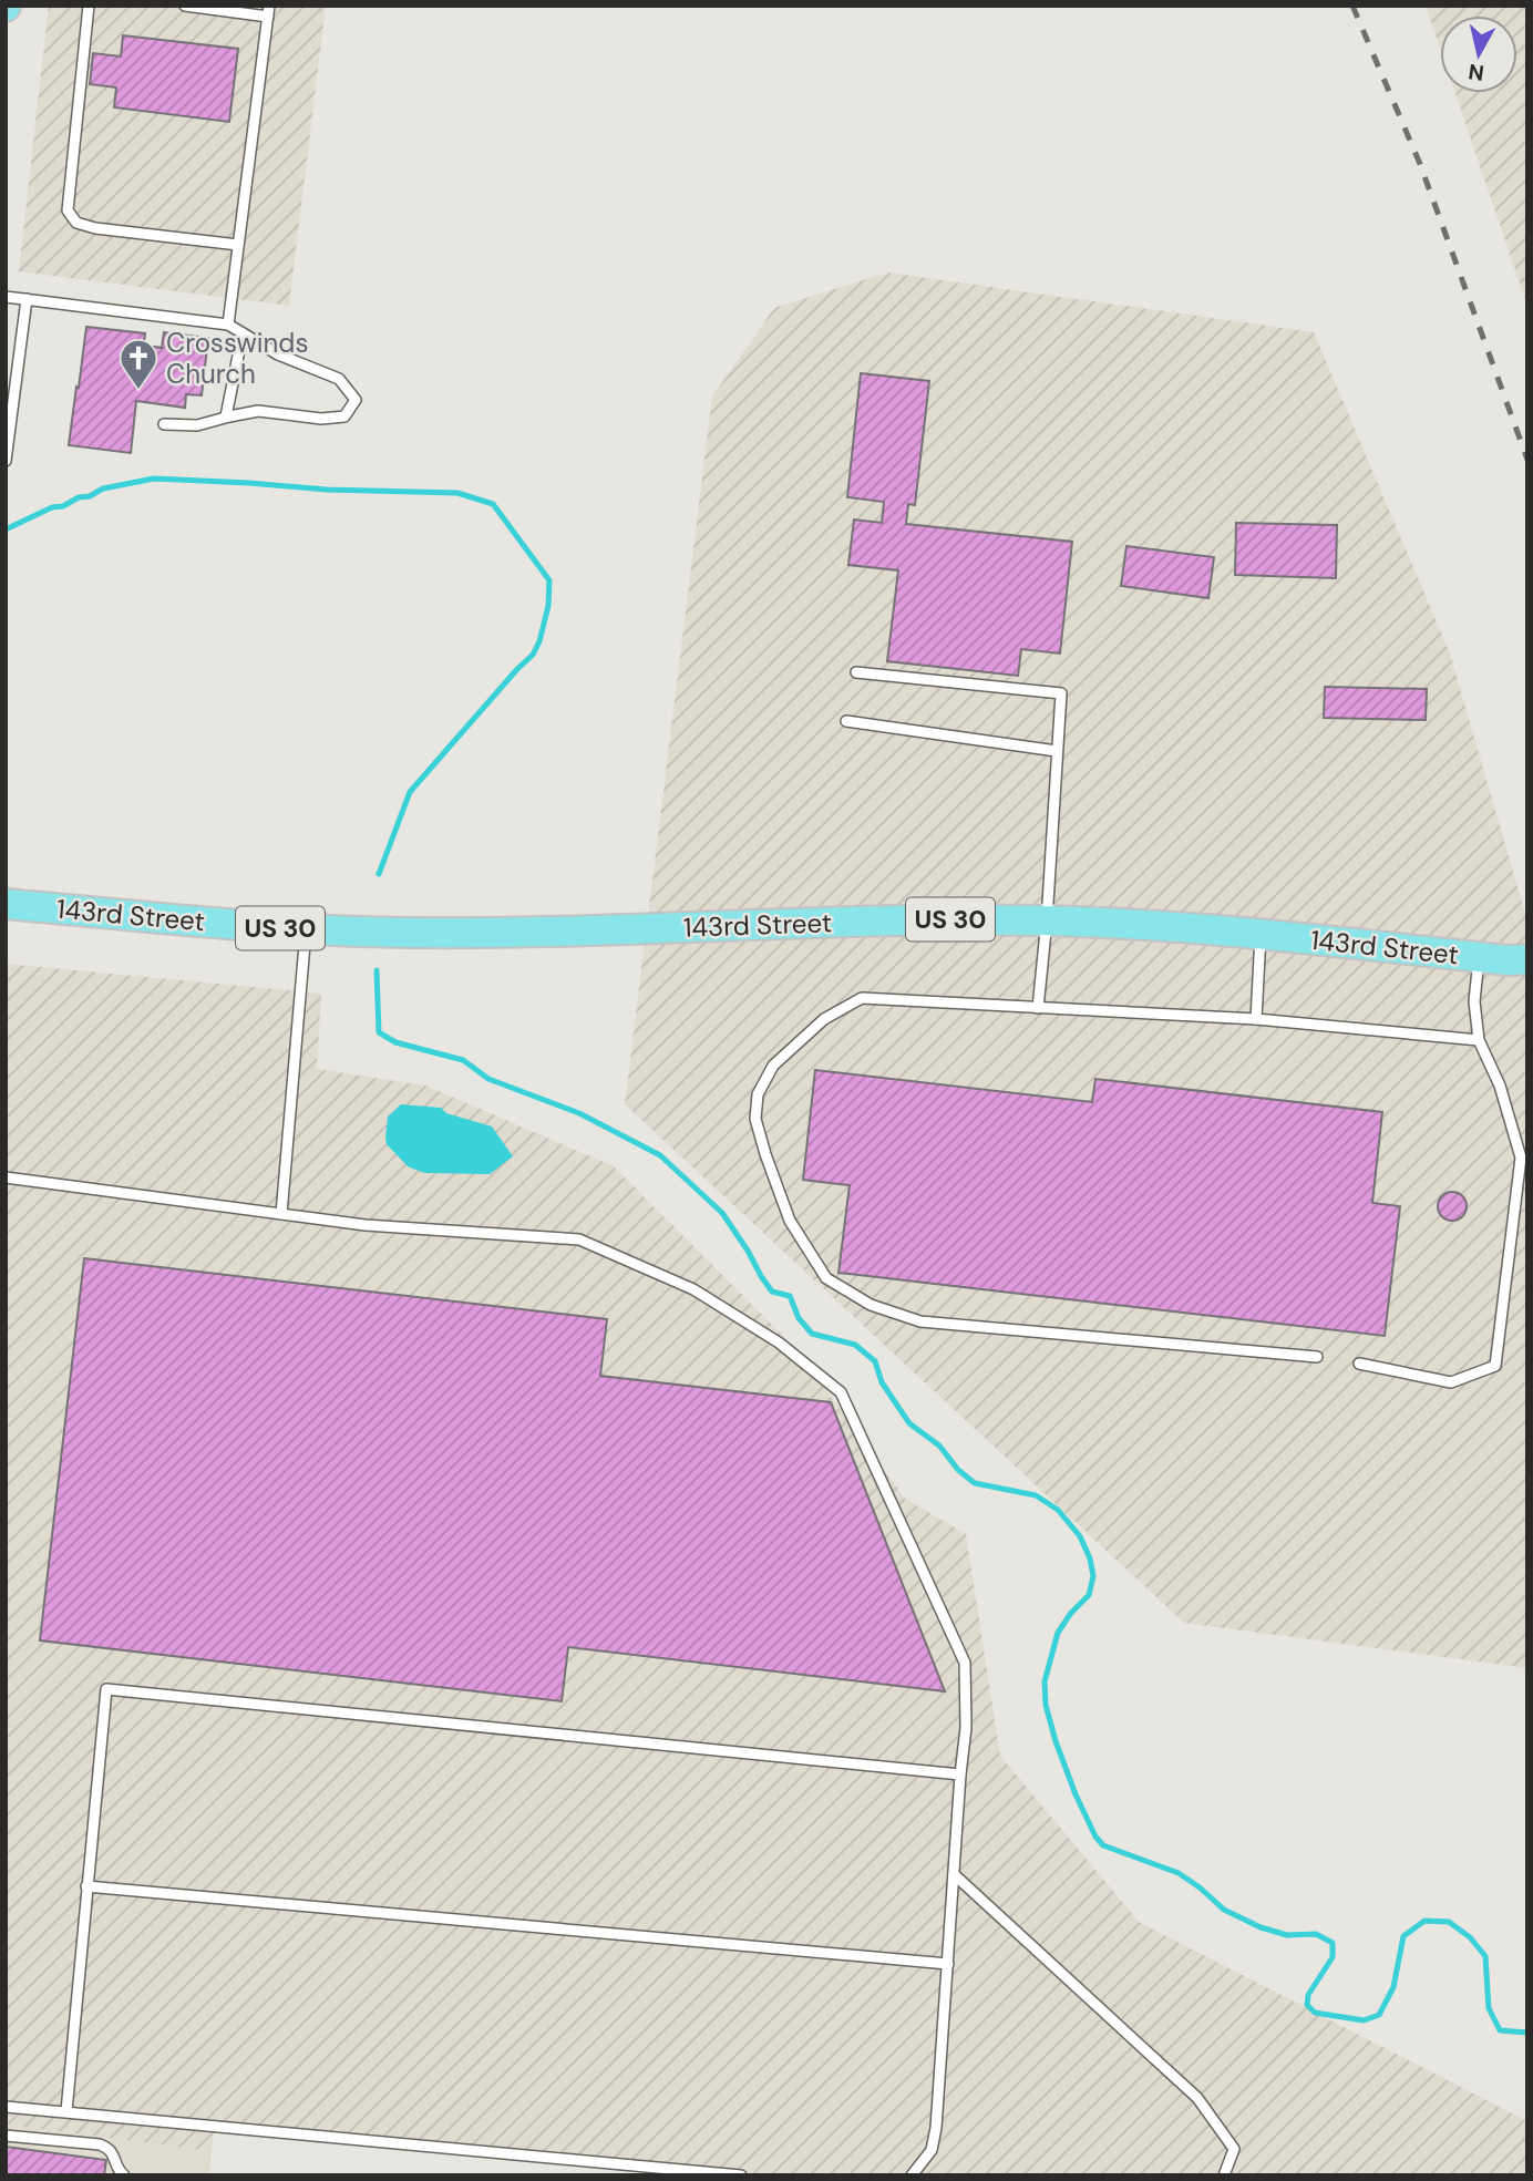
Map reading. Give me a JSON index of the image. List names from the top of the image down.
{
  "streets": {
    "main road": ["143rd Street", "US 30"]
  },
  "places": {
    "church": ["Crosswinds Church"]
  },
  "north": "bottom"
}
